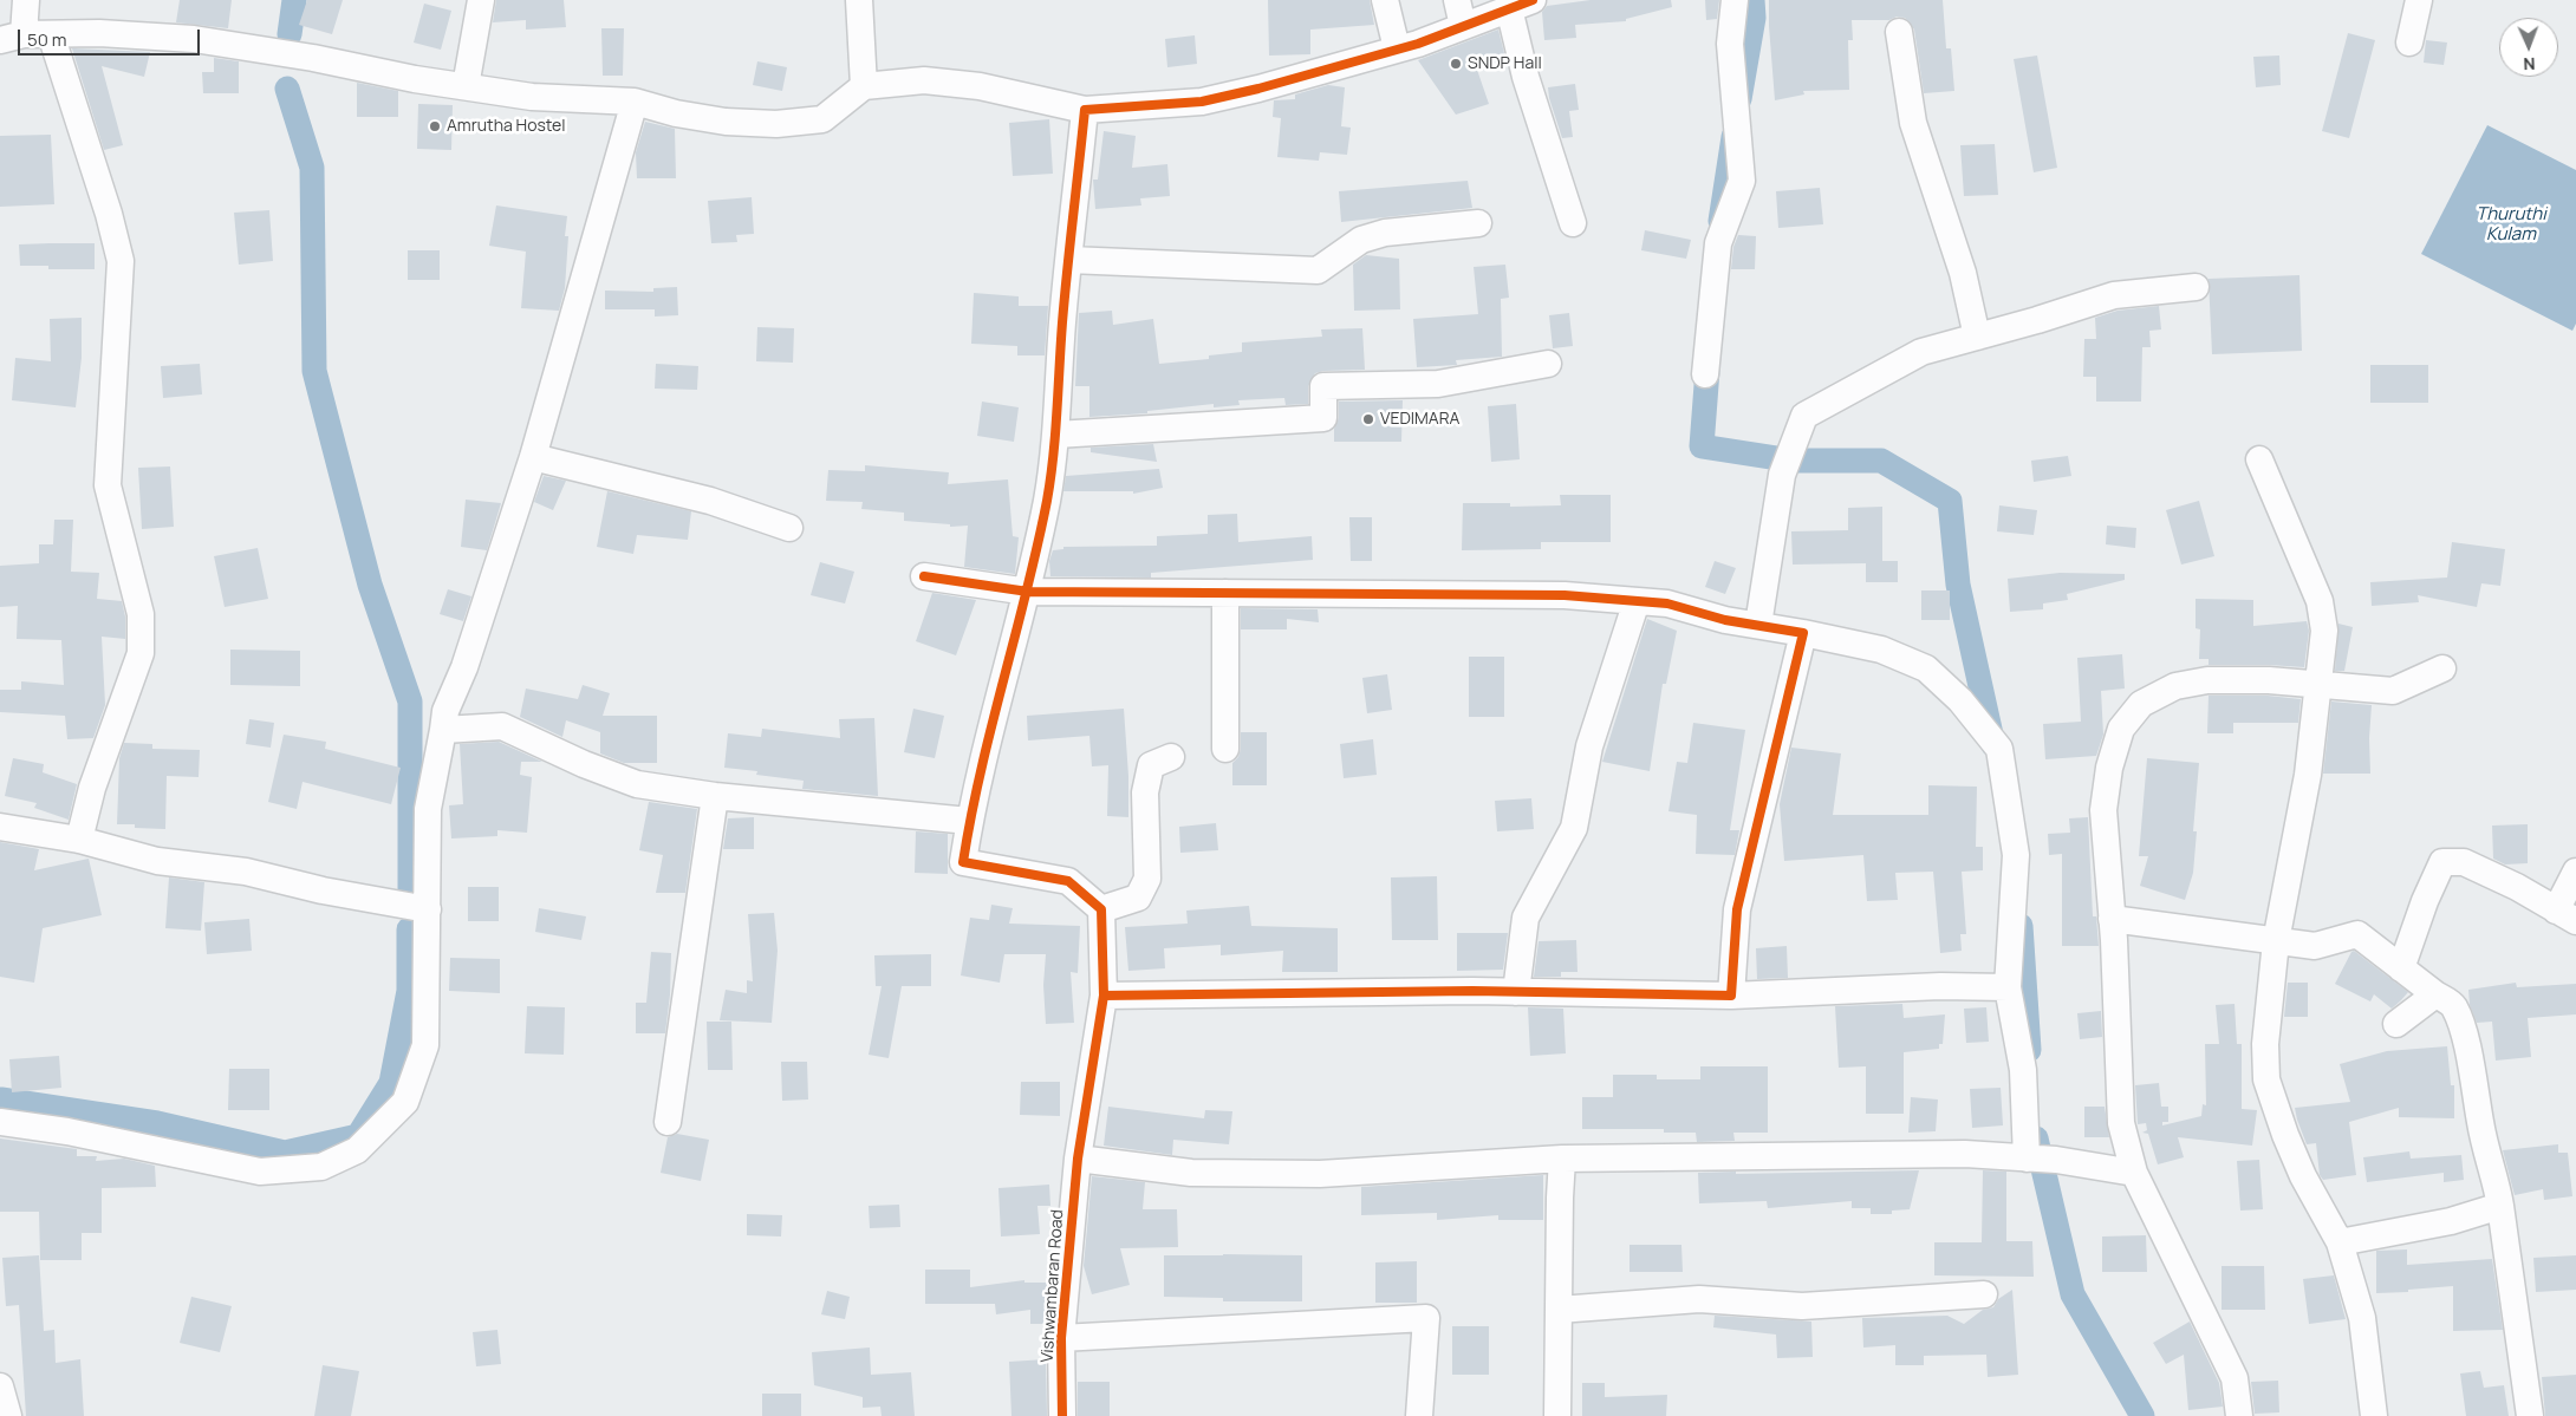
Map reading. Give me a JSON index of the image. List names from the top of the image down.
{
  "streets": {
    "street": ["Vishwambaran Road"]
  },
  "water": ["Thuruthi Kulam"],
  "places": ["SNDP Hall", "Amrutha Hostel", "VEDIMARA"],
  "scale_bar": "50 m",
  "north": "bottom"
}
